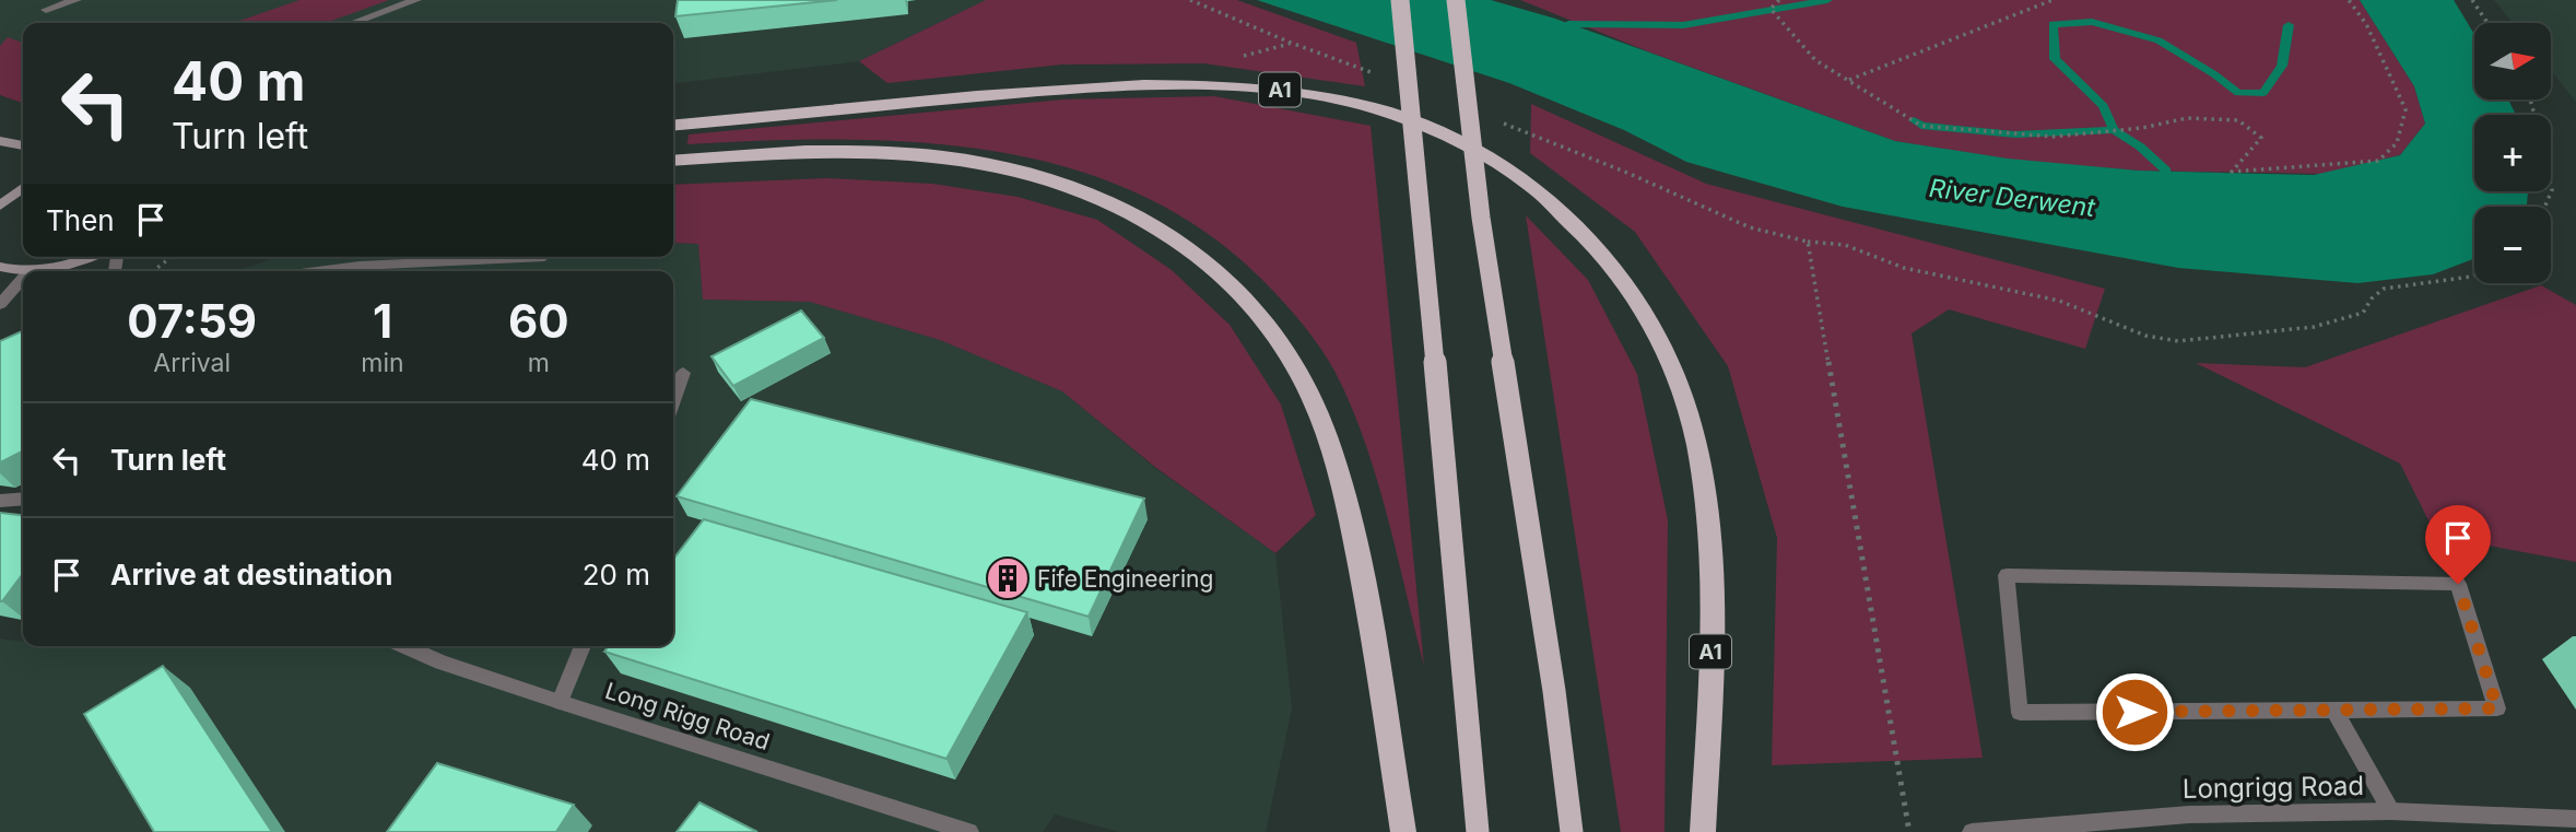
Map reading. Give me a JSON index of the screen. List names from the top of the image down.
{
  "streets": {
    "highway": ["A1"],
    "street": ["Long Rigg Road", "Longrigg Road"]
  },
  "water": ["River Derwent"],
  "places": {
    "building": ["Fife Engineering"]
  },
  "north": "right",
  "page": {
    "map_buttons": ["+", "−"],
    "turn": ["40 m", "Turn left"],
    "then": "Then",
    "eta": [
      "07:59",
      "Arrival",
      "1",
      "min",
      "60",
      "m"
    ],
    "list": [
      {
        "name": "Turn left",
        "value": "40 m"
      },
      {
        "name": "Arrive at destination",
        "value": "20 m"
      }
    ]
  }
}
